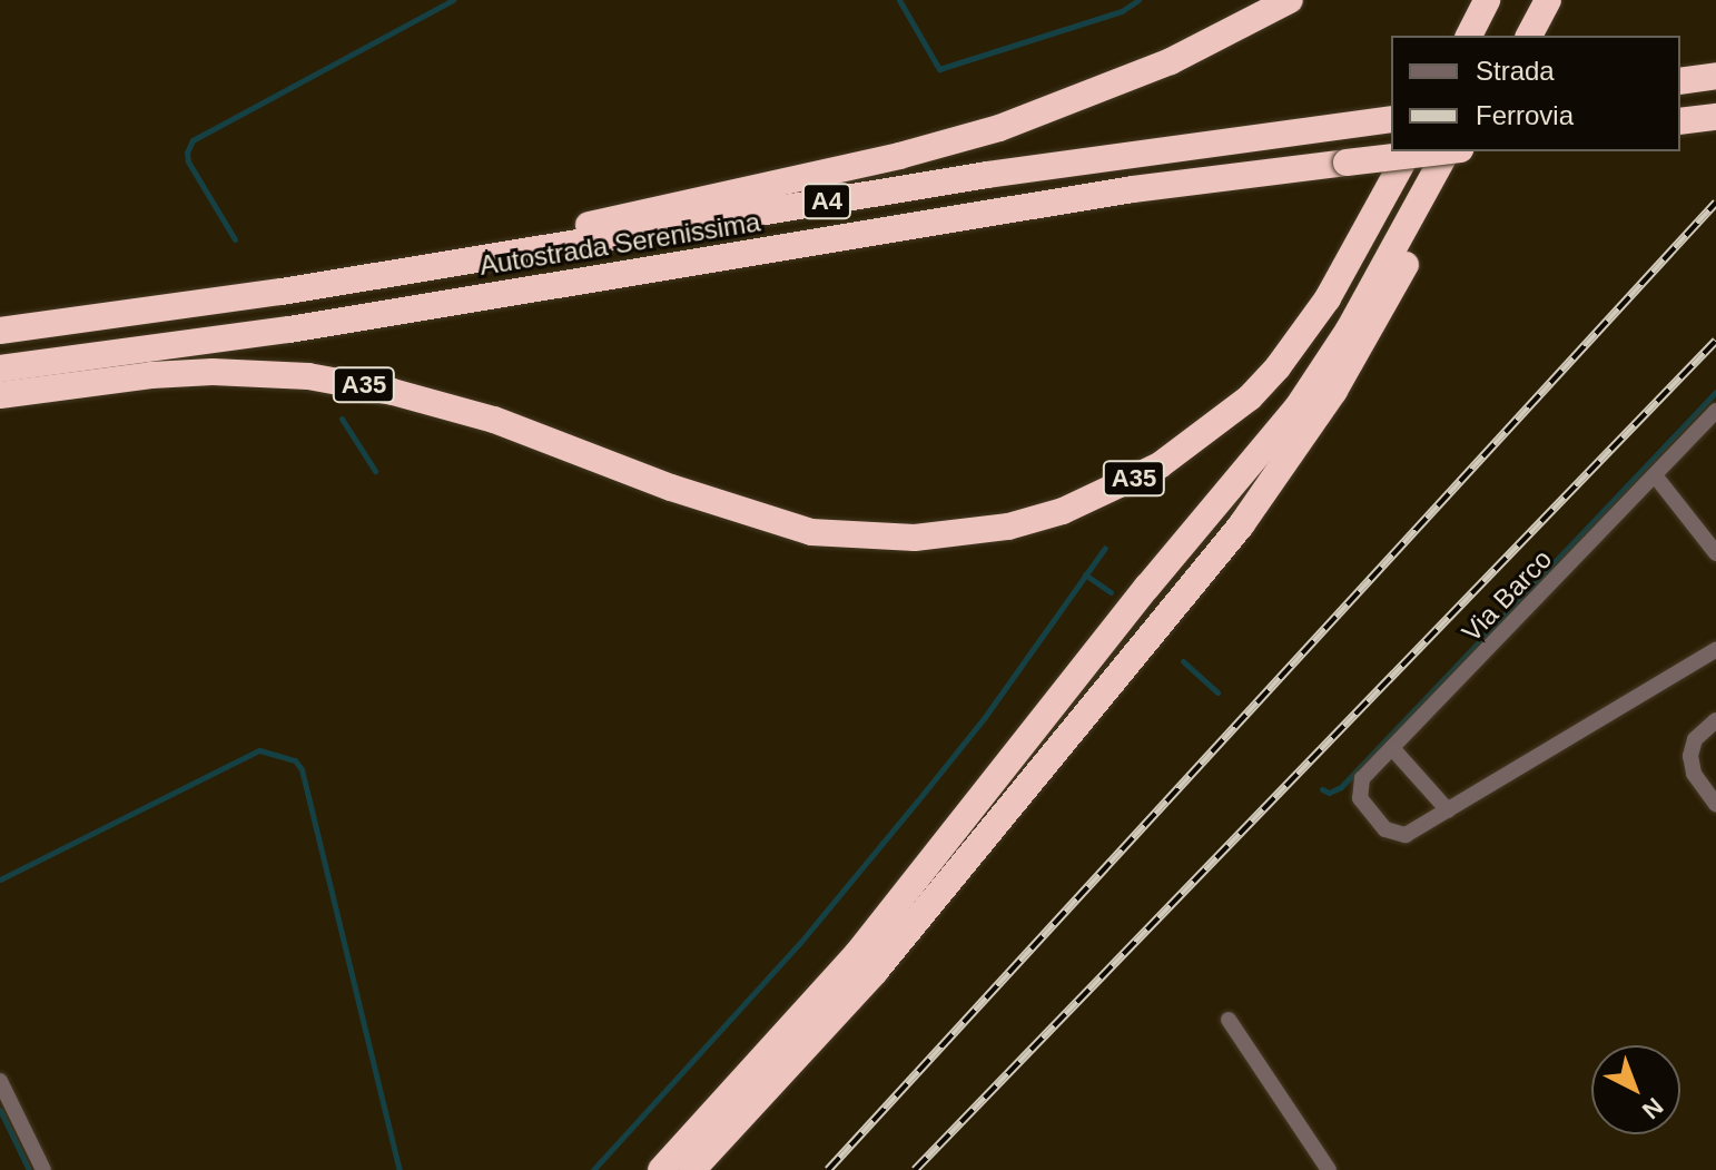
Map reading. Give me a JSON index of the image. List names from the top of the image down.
{
  "streets": {
    "highway": ["A4", "Autostrada Serenissima", "A35"],
    "street": ["Via Barco"]
  },
  "legend": ["Strada", "Ferrovia"],
  "north": "bottom right"
}
